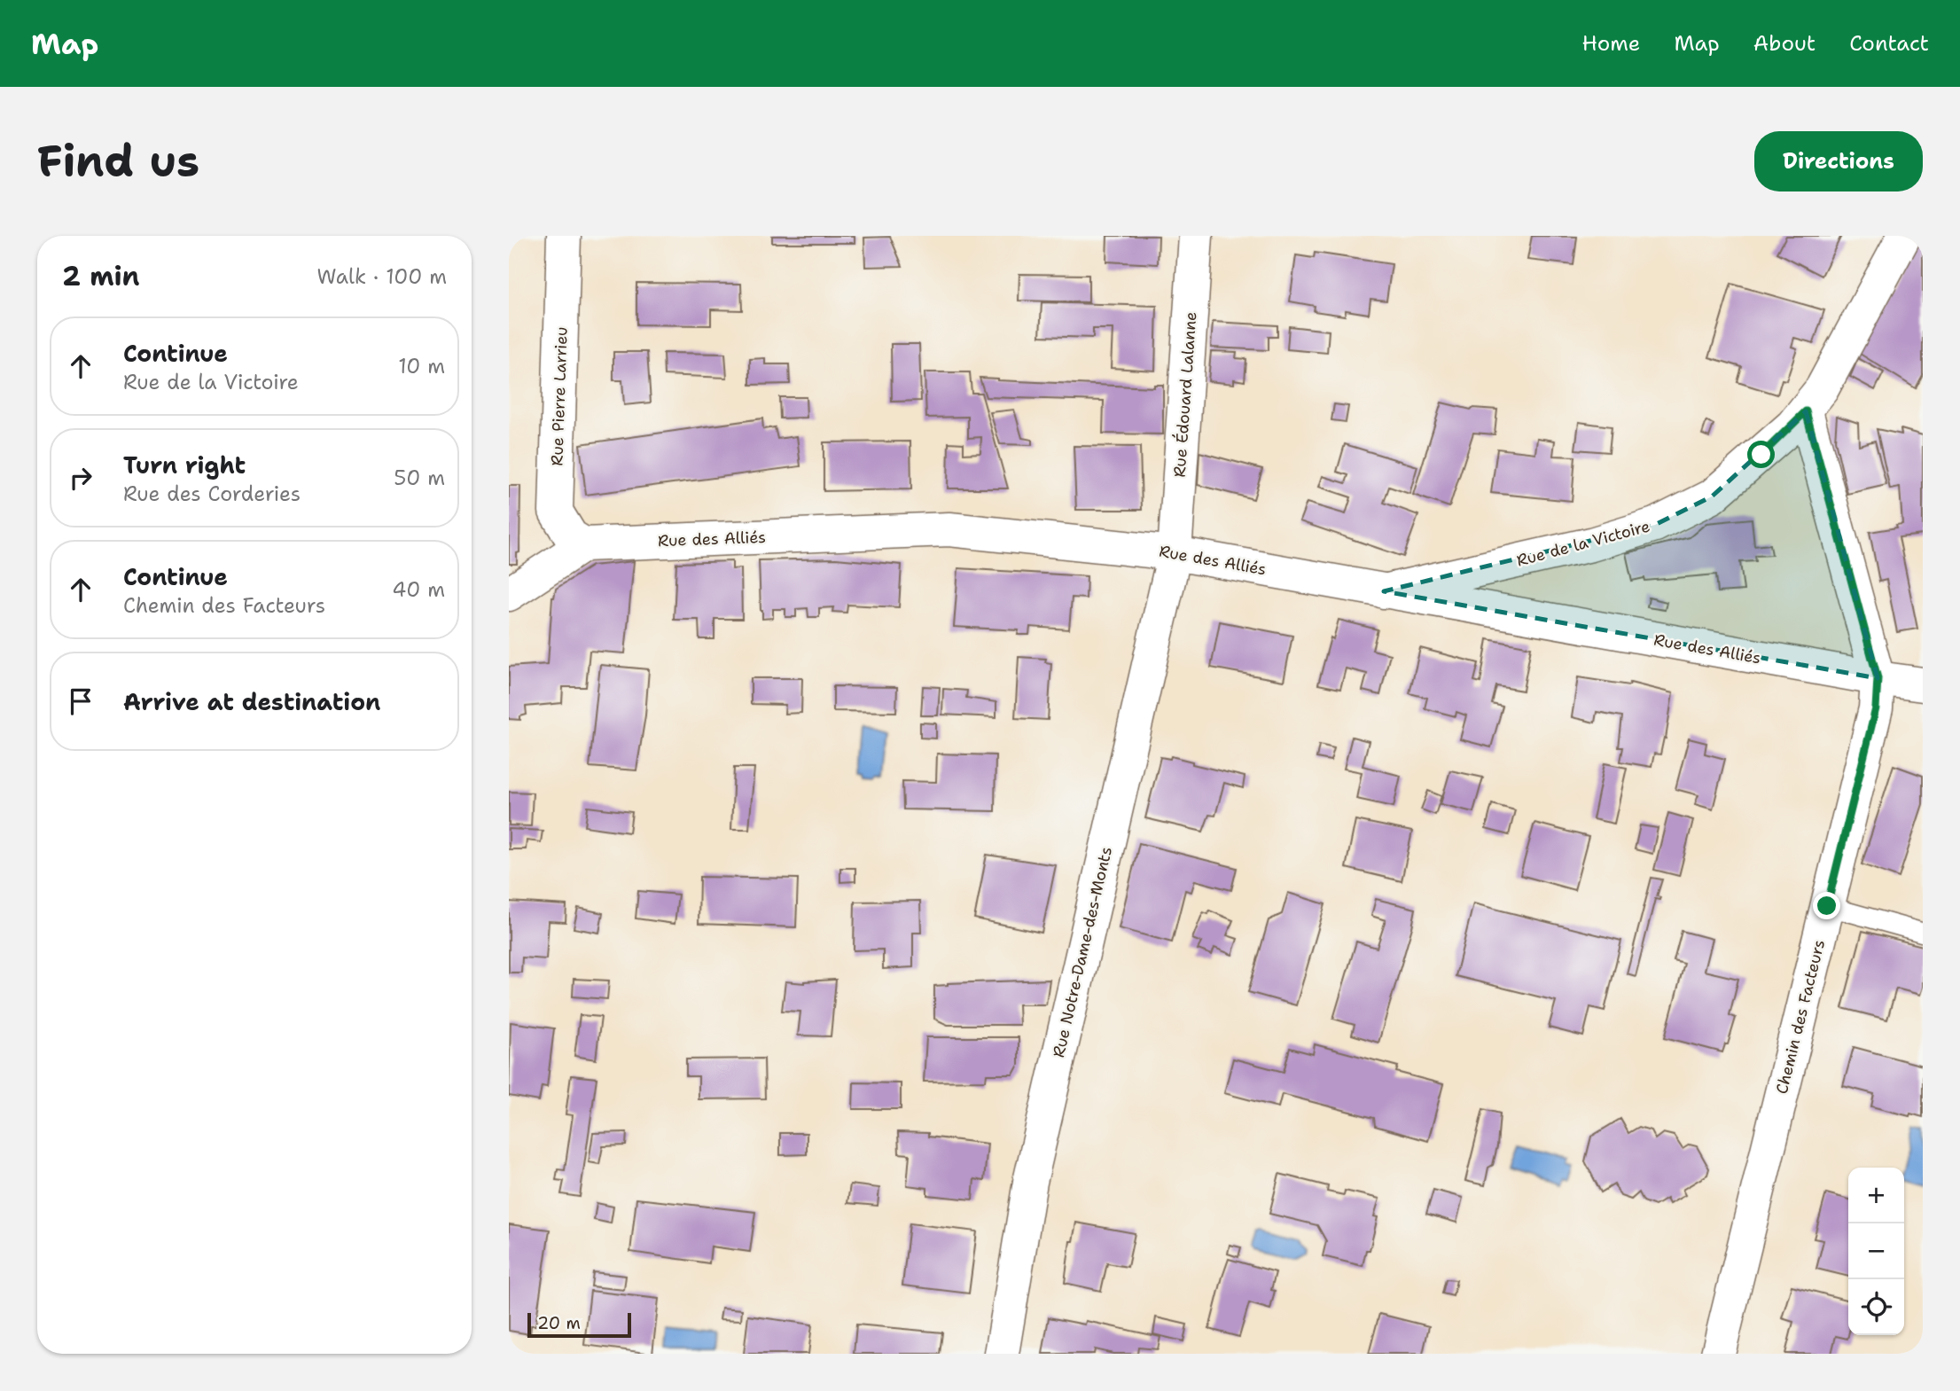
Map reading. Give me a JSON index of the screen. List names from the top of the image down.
{
  "streets": {
    "street": [
      "Rue Édouard Lalanne",
      "Rue Pierre Larrieu",
      "Rue des Alliés",
      "Rue de la Victoire",
      "Rue Notre-Dame-des-Monts",
      "Chemin des Facteurs"
    ]
  },
  "crossings": [
    ["Rue Édouard Lalanne", "Rue des Alliés"],
    ["Rue Édouard Lalanne", "Rue Notre-Dame-des-Monts"],
    ["Rue Pierre Larrieu", "Rue des Alliés"],
    ["Rue des Alliés", "Rue de la Victoire"],
    ["Rue des Alliés", "Rue Notre-Dame-des-Monts"],
    ["Rue des Alliés", "Chemin des Facteurs"],
    ["Rue de la Victoire", "Chemin des Facteurs"]
  ],
  "scale_bar": "20 m",
  "page": {
    "header": "Map",
    "nav": [
      "Home",
      "Map",
      "About",
      "Contact"
    ],
    "buttons": "Directions",
    "title": "Find us",
    "heading": ["2 min", "Walk · 100 m"],
    "list": [
      ["Continue", "Rue de la Victoire", "10 m"],
      ["Turn right", "Rue des Corderies", "50 m"],
      ["Continue", "Chemin des Facteurs", "40 m"],
      "Arrive at destination"
    ],
    "map_buttons": ["+", "−"],
    "scale": "20 m"
  }
}
